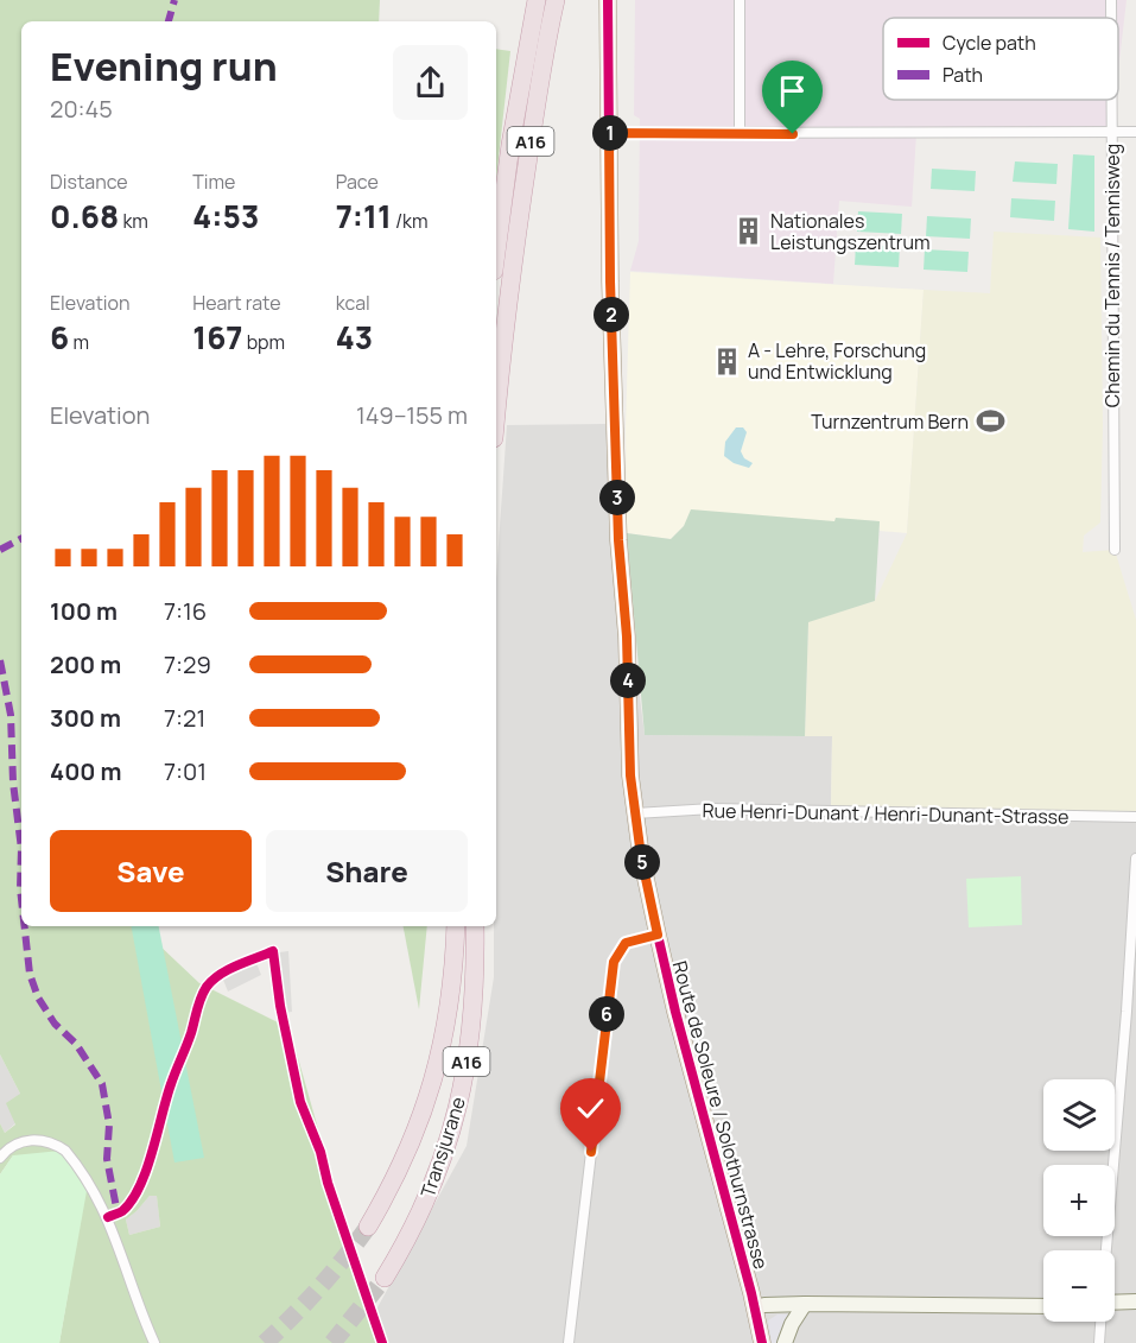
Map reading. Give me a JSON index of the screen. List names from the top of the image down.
{
  "streets": {
    "highway": ["A16", "Transjurane"],
    "main road": ["Route de Soleure / Solothurnstrasse"],
    "street": ["Chemin du Tennis / Tennisweg", "Rue Henri-Dunant / Henri-Dunant-Strasse"]
  },
  "crossings": [
    ["Rue Henri-Dunant / Henri-Dunant-Strasse", "Route de Soleure / Solothurnstrasse"]
  ],
  "places": {
    "building": ["Nationales Leistungszentrum", "A - Lehre, Forschung und Entwicklung"],
    "sports": ["Turnzentrum Bern"]
  },
  "legend": ["Cycle path", "Path"],
  "page": {
    "heading": ["Evening run", "20:45"],
    "pins": [
      "1",
      "2",
      "3",
      "4",
      "5",
      "6"
    ],
    "stats": [
      ["Distance", "0.68 km"],
      ["Time", "4:53"],
      ["Pace", "7:11 /km"],
      ["Elevation", "6 m"],
      ["Heart rate", "167 bpm"],
      ["kcal", "43"]
    ],
    "chart": ["Elevation", "149–155 m"],
    "list": [
      {
        "name": "100 m",
        "note": "7:16"
      },
      {
        "name": "200 m",
        "note": "7:29"
      },
      {
        "name": "300 m",
        "note": "7:21"
      },
      {
        "name": "400 m",
        "note": "7:01"
      }
    ],
    "buttons": ["Save", "Share"],
    "map_buttons": ["+", "−"]
  }
}
